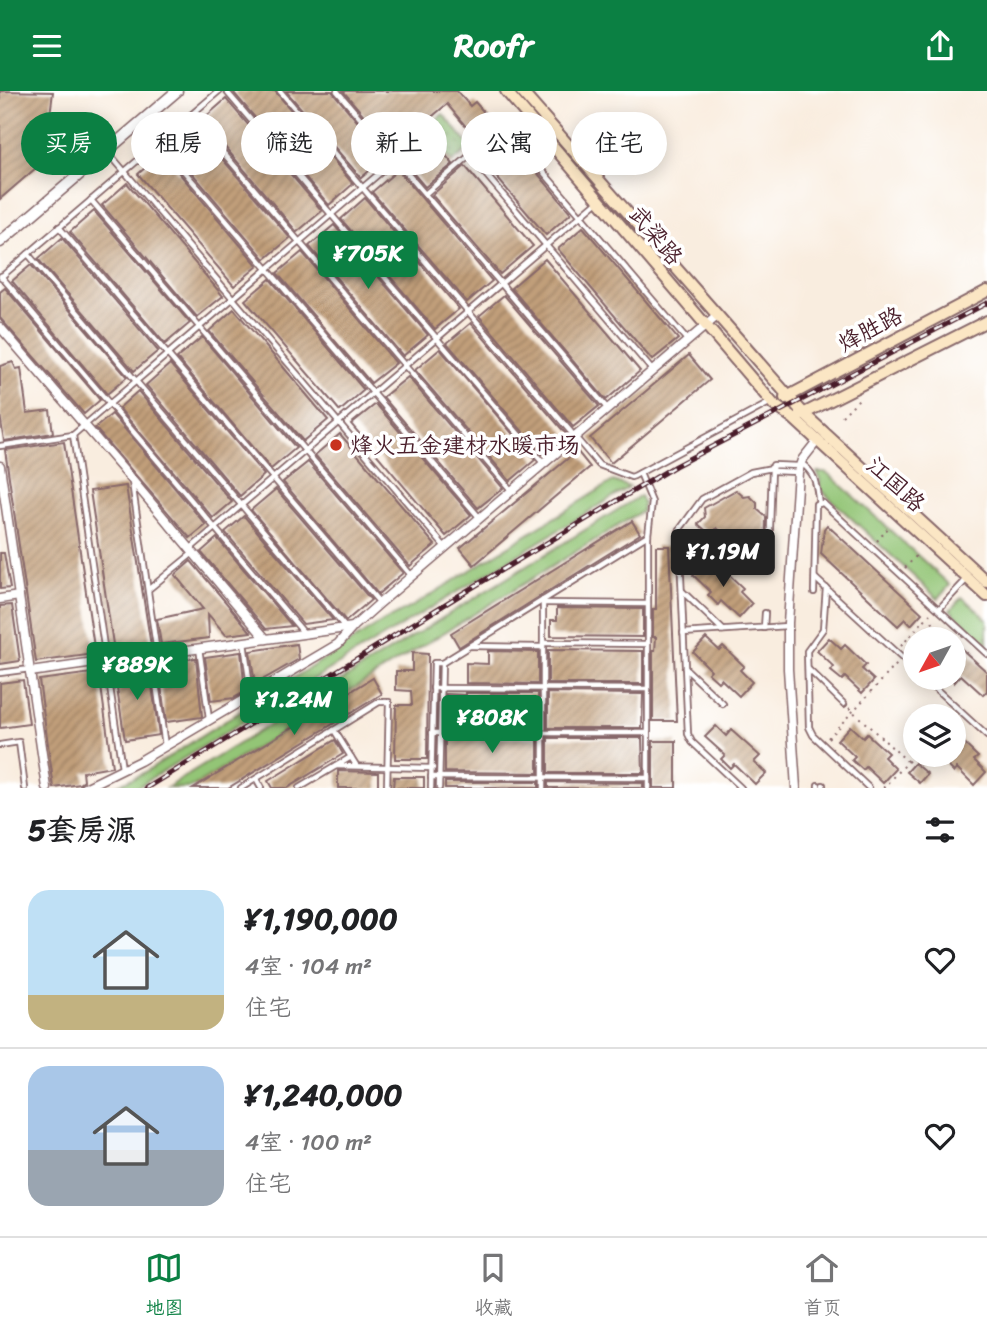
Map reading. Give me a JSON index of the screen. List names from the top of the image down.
{
  "streets": {
    "main road": ["武梁路", "烽胜路", "江国路"]
  },
  "crossings": [
    ["武梁路", "烽胜路"],
    ["武梁路", "江国路"],
    ["烽胜路", "江国路"]
  ],
  "places": ["烽火五金建材水暖市场"],
  "north": "bottom left",
  "page": {
    "header": "Roofr",
    "chip": [
      "买房",
      "租房",
      "筛选",
      "新上",
      "公寓",
      "住宅"
    ],
    "price": [
      "¥705K",
      "¥1.19M",
      "¥889K",
      "¥1.24M",
      "¥808K"
    ],
    "heading": "5套房源",
    "list": [
      {
        "name": "¥1,190,000",
        "note": "4室 · 104 m² · 住宅"
      },
      {
        "name": "¥1,240,000",
        "note": "4室 · 100 m² · 住宅"
      }
    ],
    "tabs": ["地图", "收藏", "首页"]
  }
}
